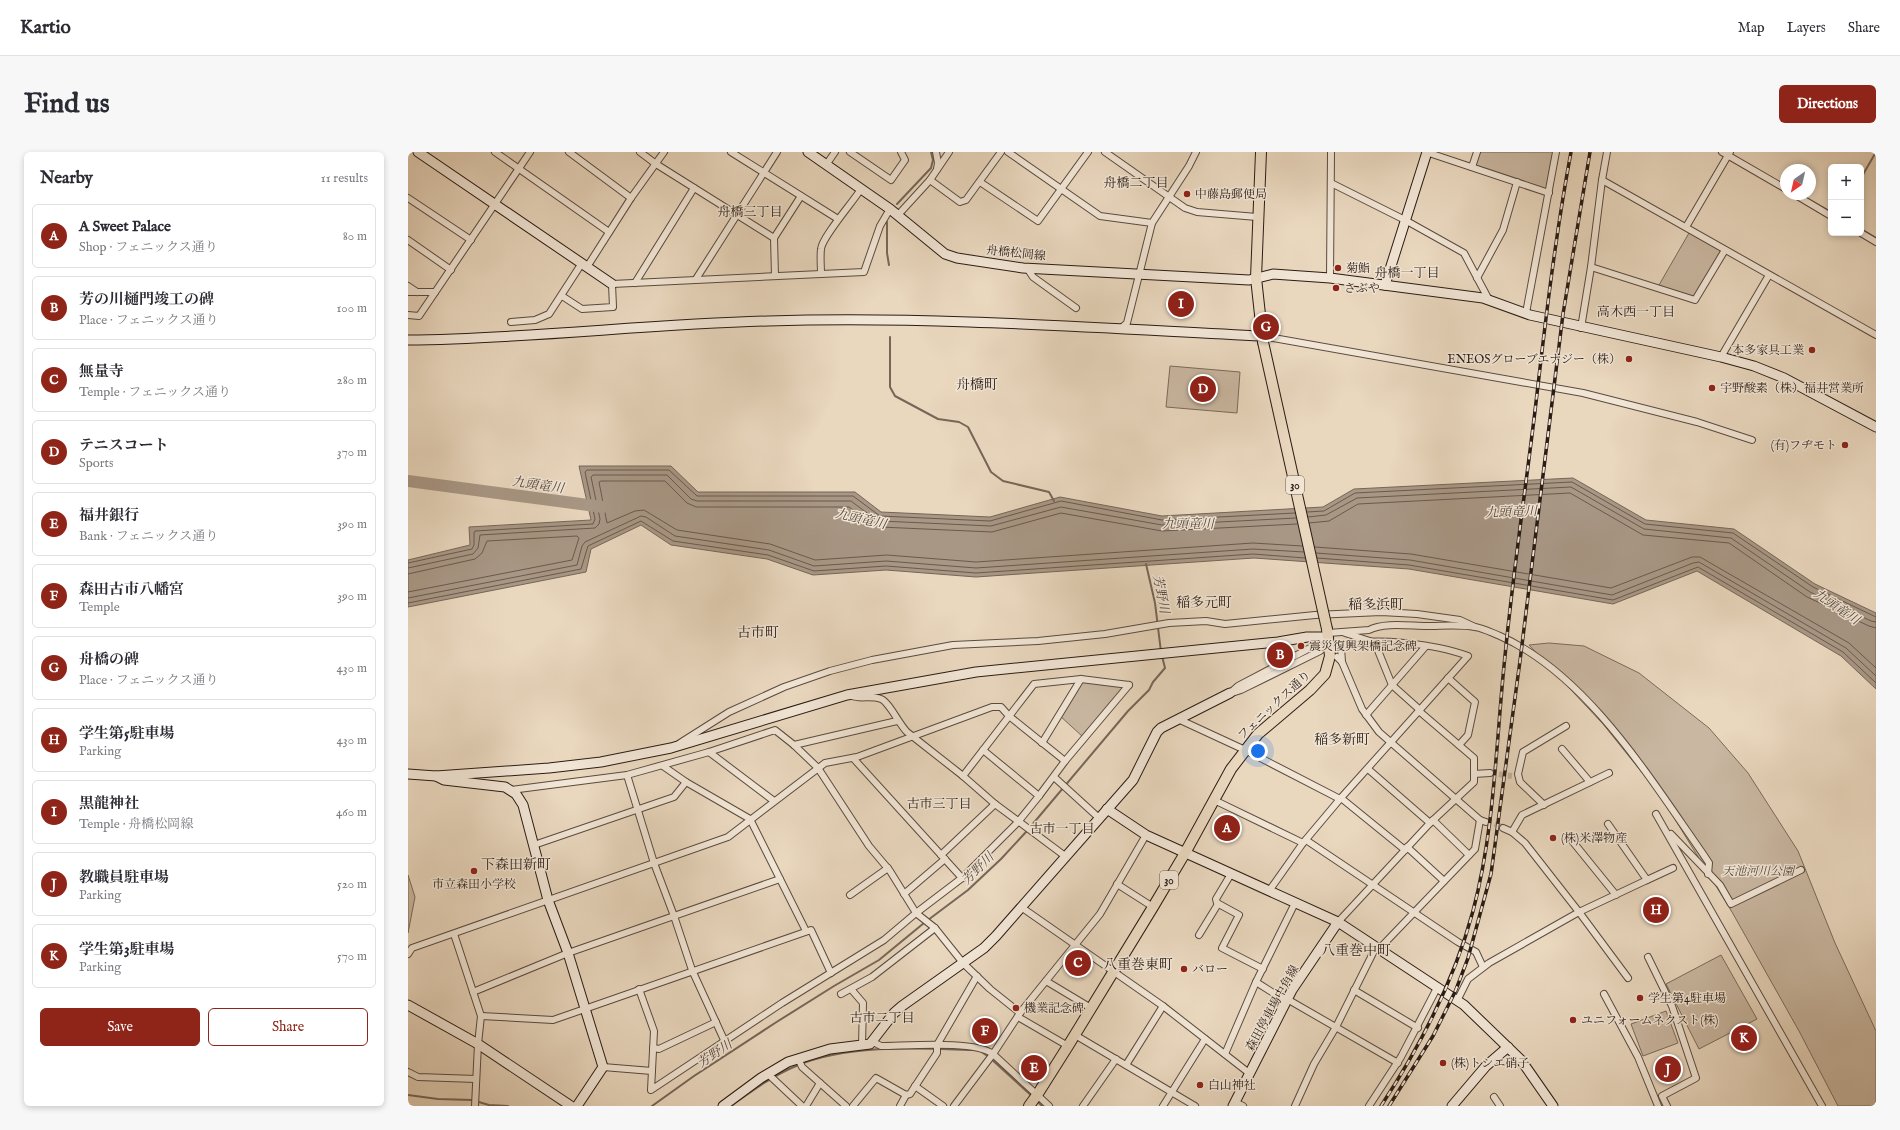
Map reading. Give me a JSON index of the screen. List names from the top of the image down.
{
  "streets": {
    "main road": ["30", "フェニックス通り"],
    "street": ["舟橋松岡線", "森田停車場中角線"]
  },
  "crossings": [
    ["舟橋松岡線", "フェニックス通り"]
  ],
  "districts": [
    "舟橋二丁目",
    "舟橋三丁目",
    "舟橋一丁目",
    "高木西一丁目",
    "舟橋町",
    "稲多元町",
    "稲多浜町",
    "古市町",
    "稲多新町",
    "古市三丁目",
    "古市一丁目",
    "下森田新町",
    "八重巻中町",
    "八重巻東町",
    "古市二丁目"
  ],
  "water": ["九頭竜川", "芳野川"],
  "parks": ["天池河川公園"],
  "places": [
    "中藤島郵便局",
    "菊鮨",
    "さぶや",
    "本多家具工業",
    "ENEOSグローブエナジー（株）",
    "宇野酸素（株）福井営業所",
    "(有)フヂモト",
    "震災復興架橋記念碑",
    "(株)米澤物産",
    "市立森田小学校",
    "バロー",
    "学生第4駐車場",
    "機業記念碑",
    "ユニフォームネクスト(株)",
    "(株)トシエ硝子",
    "白山神社"
  ],
  "north": "bottom left",
  "page": {
    "header": "Kartio",
    "nav": ["Map", "Layers", "Share"],
    "buttons": [
      "Directions",
      ["Save", "Share"]
    ],
    "title": "Find us",
    "heading": ["Nearby", "11 results"],
    "map_buttons": ["+", "−"],
    "list": [
      {
        "mark": "A",
        "name": "A Sweet Palace",
        "note": "Shop · フェニックス通り",
        "value": "80 m"
      },
      {
        "mark": "B",
        "name": "芳の川樋門竣工の碑",
        "note": "Place · フェニックス通り",
        "value": "100 m"
      },
      {
        "mark": "C",
        "name": "無量寺",
        "note": "Temple · フェニックス通り",
        "value": "280 m"
      },
      {
        "mark": "D",
        "name": "テニスコート",
        "note": "Sports",
        "value": "370 m"
      },
      {
        "mark": "E",
        "name": "福井銀行",
        "note": "Bank · フェニックス通り",
        "value": "390 m"
      },
      {
        "mark": "F",
        "name": "森田古市八幡宮",
        "note": "Temple",
        "value": "390 m"
      },
      {
        "mark": "G",
        "name": "舟橋の碑",
        "note": "Place · フェニックス通り",
        "value": "430 m"
      },
      {
        "mark": "H",
        "name": "学生第5駐車場",
        "note": "Parking",
        "value": "430 m"
      },
      {
        "mark": "I",
        "name": "黒龍神社",
        "note": "Temple · 舟橋松岡線",
        "value": "460 m"
      },
      {
        "mark": "J",
        "name": "教職員駐車場",
        "note": "Parking",
        "value": "520 m"
      },
      {
        "mark": "K",
        "name": "学生第3駐車場",
        "note": "Parking",
        "value": "570 m"
      }
    ],
    "pins": [
      "I",
      "G",
      "D",
      "B",
      "A",
      "H",
      "C",
      "F",
      "K",
      "E",
      "J"
    ]
  }
}
